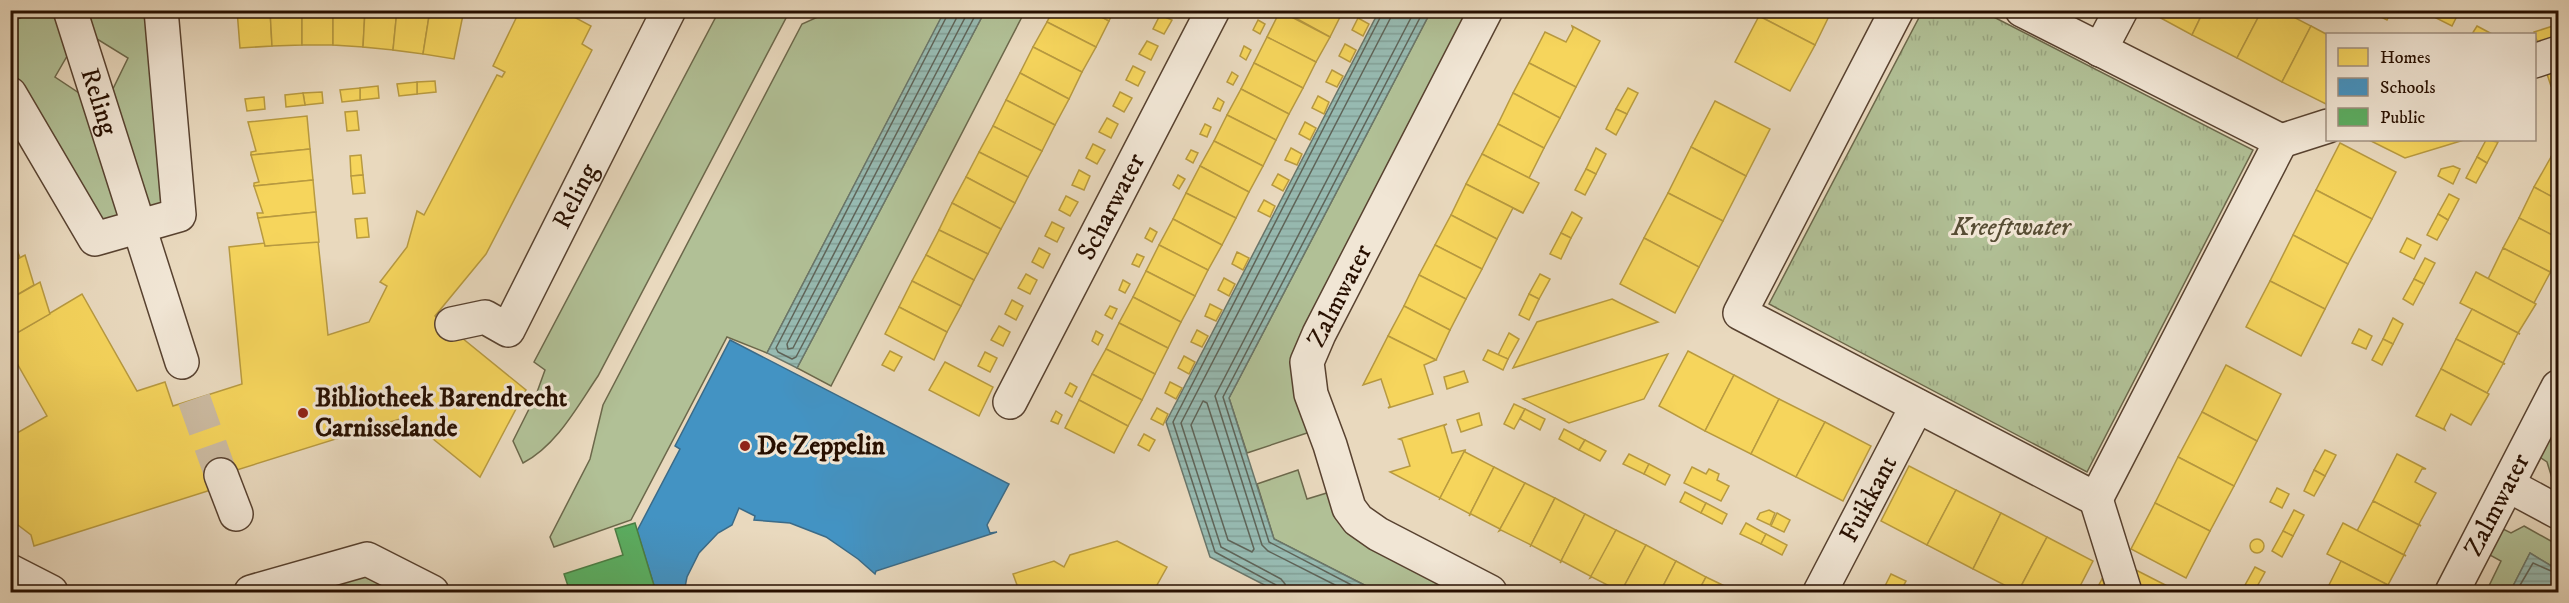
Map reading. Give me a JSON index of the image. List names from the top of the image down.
{
  "streets": {
    "street": [
      "Reling",
      "Scharwater",
      "Zalmwater",
      "Fuikkant"
    ]
  },
  "parks": ["Kreeftwater"],
  "places": ["Bibliotheek Barendrecht Carnisselande", "De Zeppelin"],
  "legend": ["Homes", "Schools", "Public"]
}
